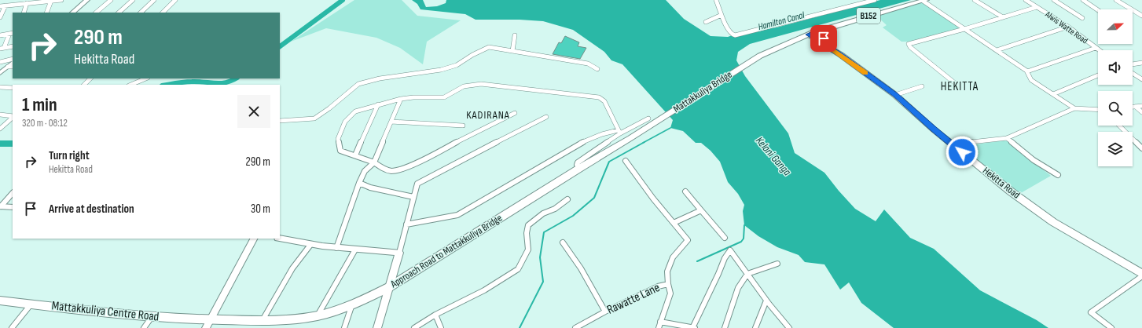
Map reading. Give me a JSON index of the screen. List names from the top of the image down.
{
  "streets": {
    "main road": [
      "B152",
      "Mattakkuliya Bridge",
      "Hekitta Road",
      "Approach Road to Mattakkuliya Bridge",
      "Mattakkuliya Centre Road"
    ],
    "street": ["Alwis Watte Road", "Rawatte Lane"]
  },
  "crossings": [
    ["B152", "Mattakkuliya Bridge"],
    ["B152", "Hekitta Road"],
    ["Mattakkuliya Bridge", "Hekitta Road"],
    ["Mattakkuliya Bridge", "Approach Road to Mattakkuliya Bridge"],
    ["Approach Road to Mattakkuliya Bridge", "Mattakkuliya Centre Road"]
  ],
  "districts": ["HEKITTA", "KADIRANA"],
  "water": ["Hamilton Canal", "Kelani Ganga"],
  "north": "right",
  "page": {
    "turn": ["290 m", "Hekitta Road"],
    "heading": ["1 min", "320 m · 08:12"],
    "list": [
      {
        "name": "Turn right",
        "note": "Hekitta Road",
        "value": "290 m"
      },
      {
        "name": "Arrive at destination",
        "value": "30 m"
      }
    ]
  }
}
